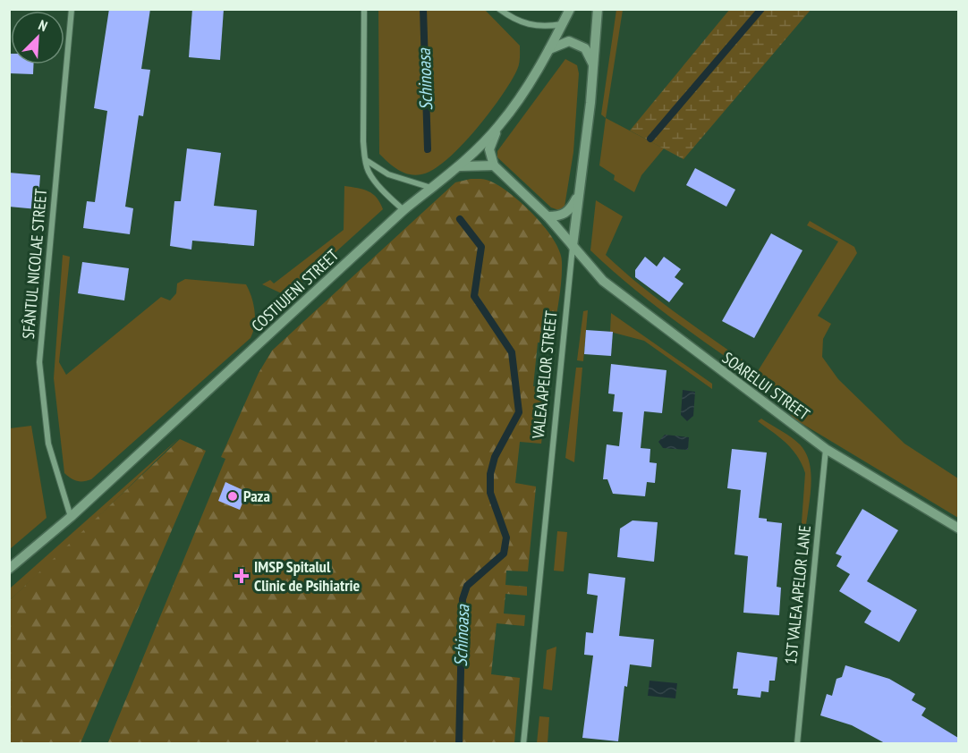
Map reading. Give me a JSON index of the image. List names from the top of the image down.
{
  "streets": {
    "street": [
      "SFÂNTUL NICOLAE STREET",
      "COSTIUJENI STREET",
      "VALEA APELOR STREET",
      "SOARELUI STREET",
      "1ST VALEA APELOR LANE"
    ]
  },
  "crossings": [
    ["SFÂNTUL NICOLAE STREET", "COSTIUJENI STREET"],
    ["VALEA APELOR STREET", "SOARELUI STREET"],
    ["SOARELUI STREET", "1ST VALEA APELOR LANE"]
  ],
  "water": ["Schinoasa"],
  "places": {
    "other": ["Paza"],
    "health": ["IMSP Spitalul Clinic de Psihiatrie"]
  },
  "north": "top right"
}
